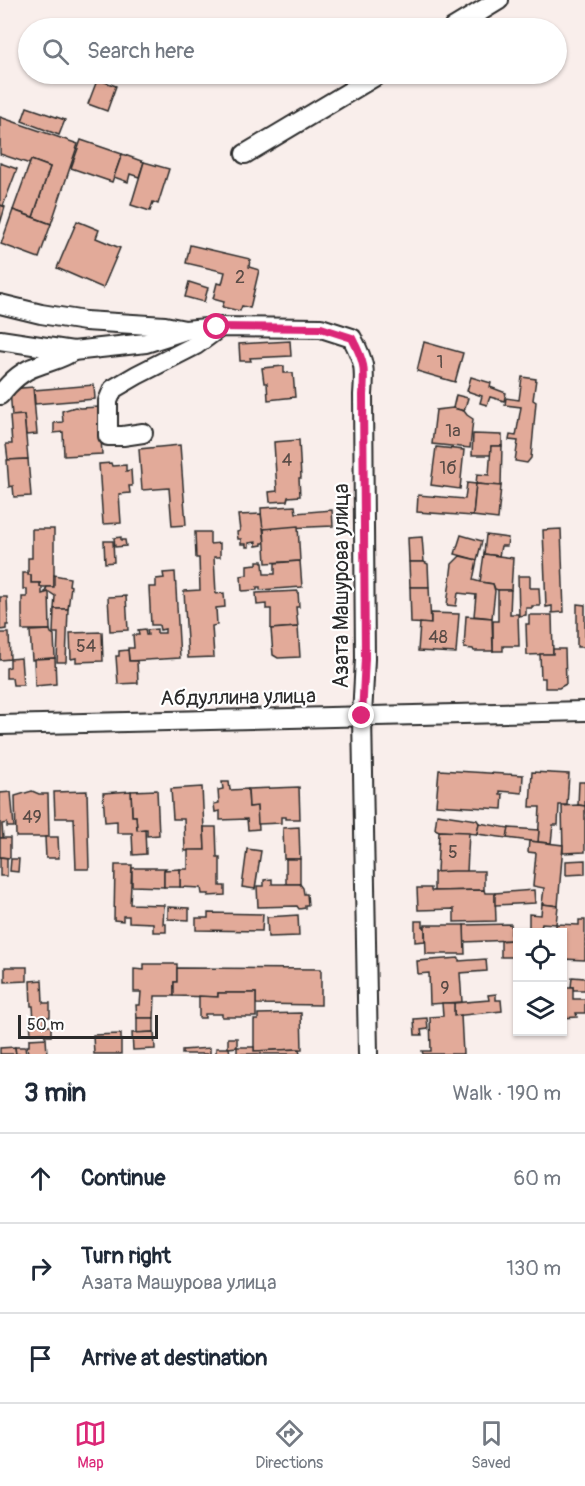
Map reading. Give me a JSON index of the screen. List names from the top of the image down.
{
  "streets": {
    "street": ["Азата Машурова улица", "Абдуллина улица"]
  },
  "crossings": [
    ["Азата Машурова улица", "Абдуллина улица"]
  ],
  "house_numbers": [
    "2",
    "1",
    "1а",
    "4",
    "1б",
    "48",
    "54",
    "49",
    "5",
    "9"
  ],
  "scale_bar": "50 m",
  "page": {
    "search": "Search here",
    "scale": "50 m",
    "heading": ["3 min", "Walk · 190 m"],
    "list": [
      ["Continue", "60 m"],
      ["Turn right", "Азата Машурова улица", "130 m"],
      "Arrive at destination"
    ],
    "nav": ["Map", "Directions", "Saved"]
  }
}
